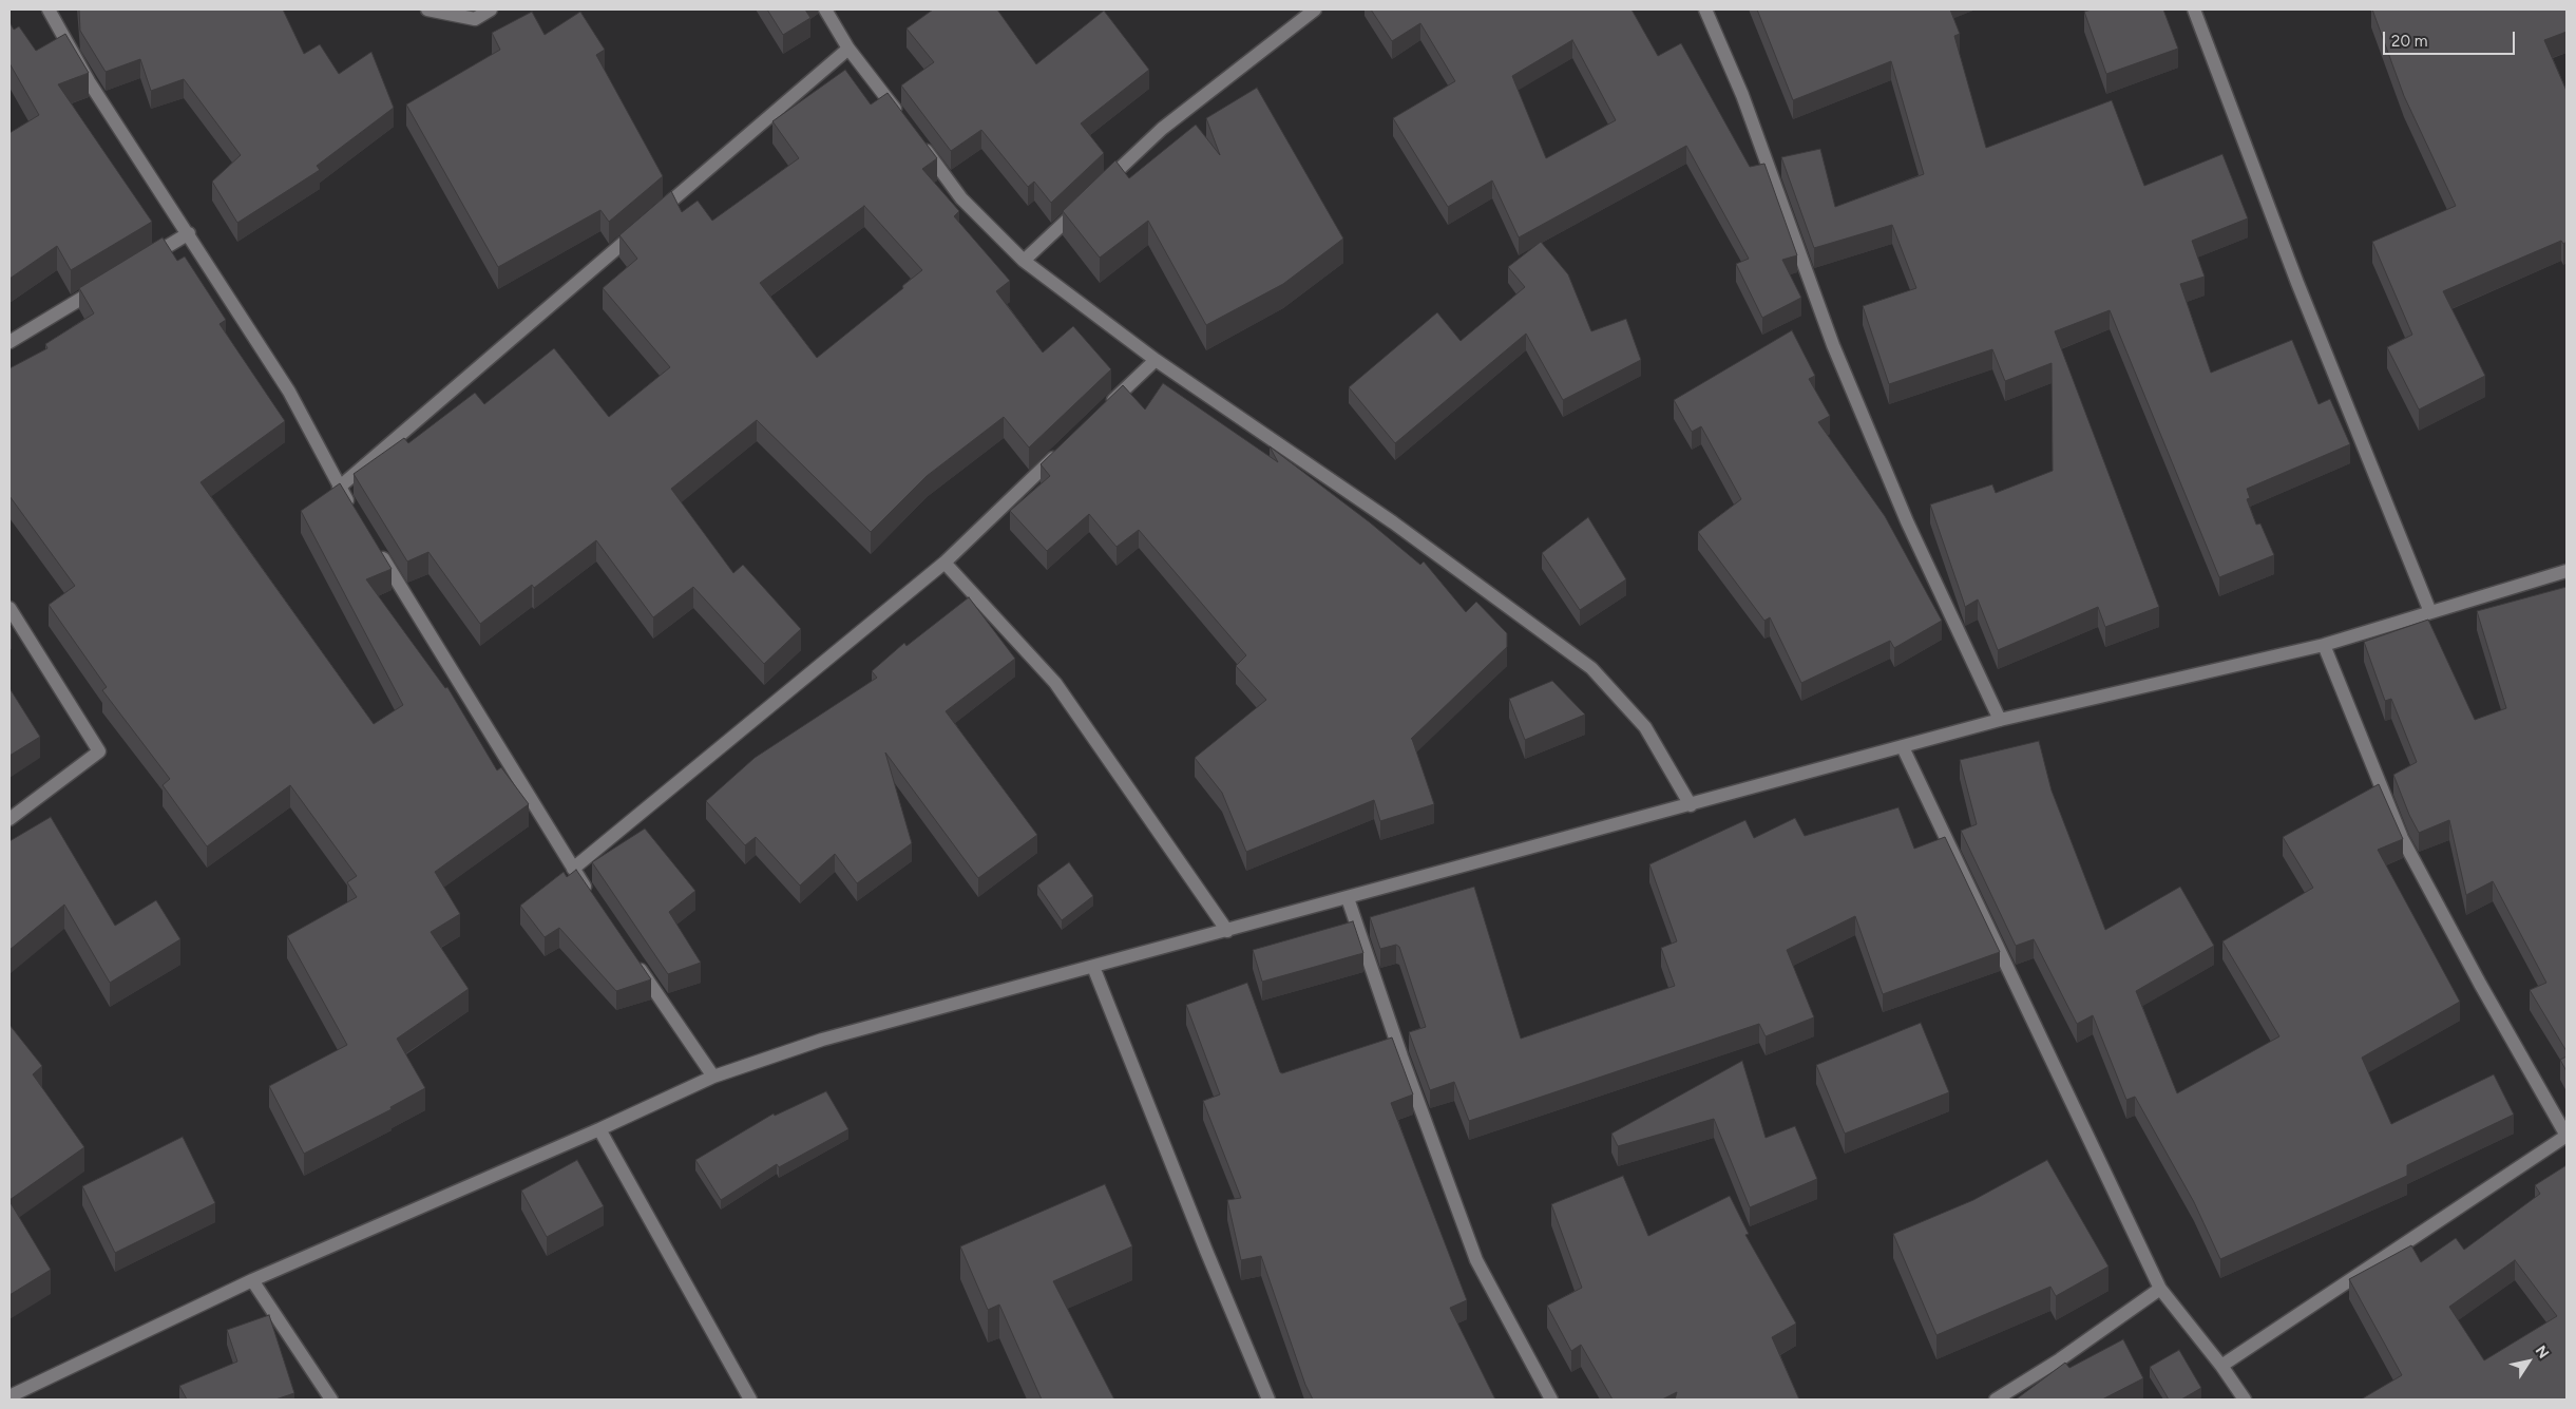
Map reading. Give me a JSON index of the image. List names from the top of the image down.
{
  "scale_bar": "20 m",
  "north": "top right"
}
